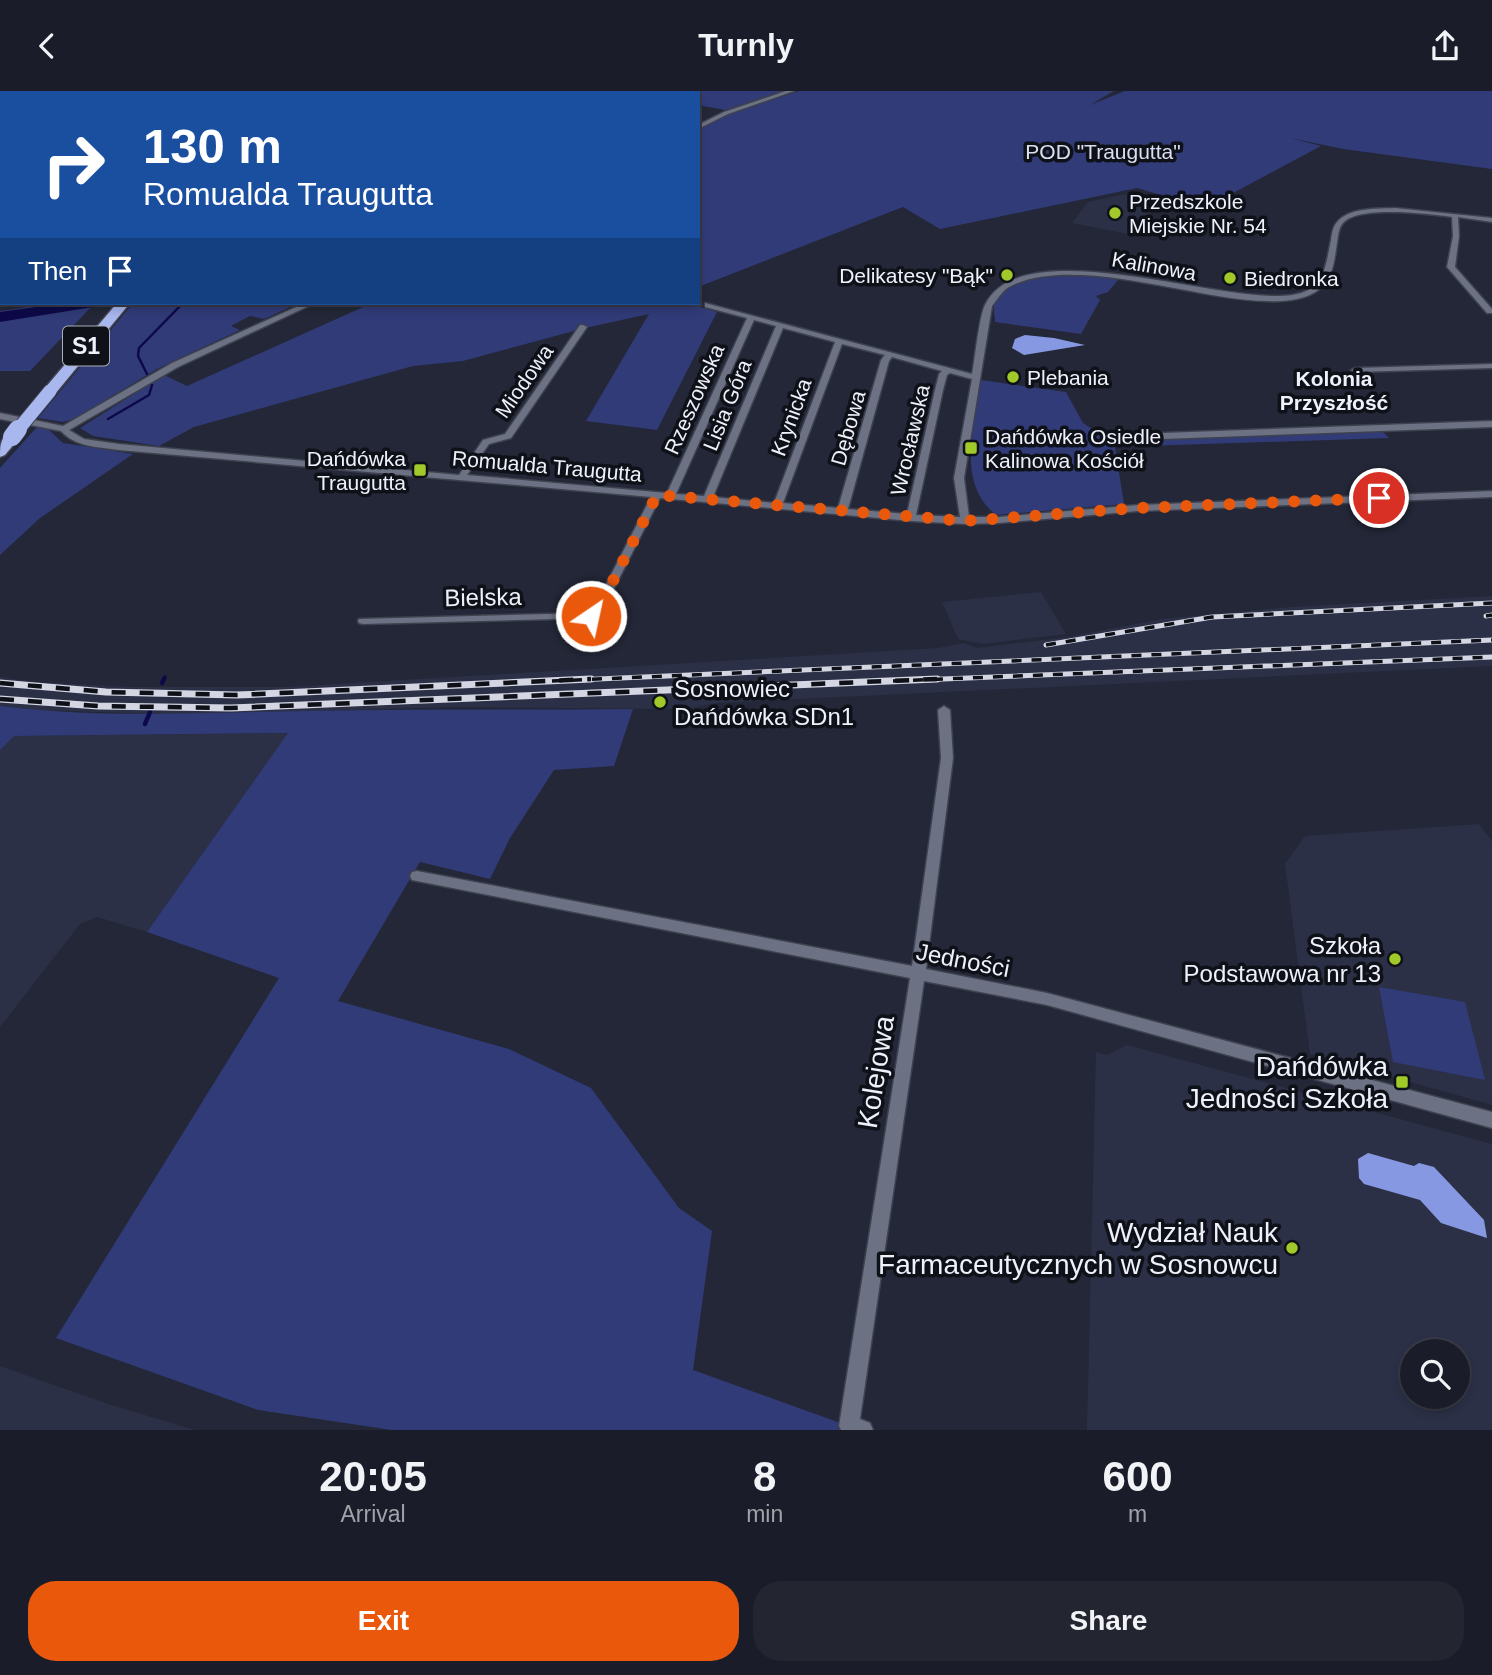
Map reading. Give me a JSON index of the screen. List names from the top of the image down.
{
  "streets": {
    "highway": ["S1"],
    "street": [
      "Kalinowa",
      "Miodowa",
      "Rzeszowska",
      "Lisia Góra",
      "Krynicka",
      "Dębowa",
      "Wrocławska",
      "Romualda Traugutta",
      "Bielska",
      "Jedności",
      "Kolejowa"
    ]
  },
  "crossings": [
    ["Kalinowa", "Romualda Traugutta"],
    ["Miodowa", "Romualda Traugutta"],
    ["Rzeszowska", "Romualda Traugutta"],
    ["Lisia Góra", "Romualda Traugutta"],
    ["Krynicka", "Romualda Traugutta"],
    ["Dębowa", "Romualda Traugutta"],
    ["Wrocławska", "Romualda Traugutta"],
    ["Romualda Traugutta", "Bielska"],
    ["Jedności", "Kolejowa"]
  ],
  "districts": ["Kolonia Przyszłość"],
  "parks": ["POD \"Traugutta\""],
  "places": {
    "other": [
      "Przedszkole Miejskie Nr. 54",
      "Delikatesy \"Bąk\"",
      "Biedronka",
      "Plebania",
      "Sosnowiec Dańdówka SDn1",
      "Szkoła Podstawowa nr 13",
      "Wydział Nauk Farmaceutycznych w Sosnowcu"
    ],
    "transit": ["Dańdówka Osiedle Kalinowa Kościół", "Dańdówka Traugutta", "Dańdówka Jedności Szkoła"]
  },
  "page": {
    "header": "Turnly",
    "turn": ["130 m", "Romualda Traugutta"],
    "then": "Then",
    "eta": [
      "20:05",
      "Arrival",
      "8",
      "min",
      "600",
      "m"
    ],
    "buttons": ["Exit", "Share"]
  }
}
